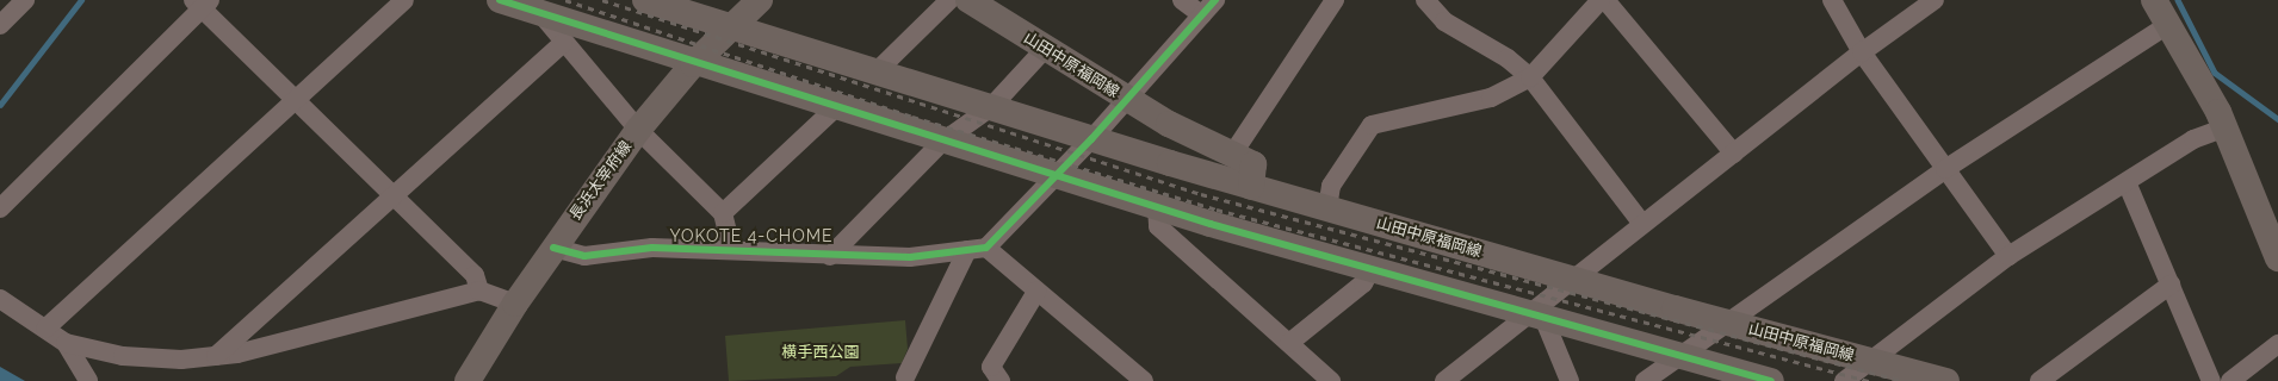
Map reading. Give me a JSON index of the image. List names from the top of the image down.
{
  "streets": {
    "street": ["山田中原福岡線", "長浜太宰府線"]
  },
  "districts": ["YOKOTE 4-CHOME"],
  "parks": ["横手西公園"]
}
